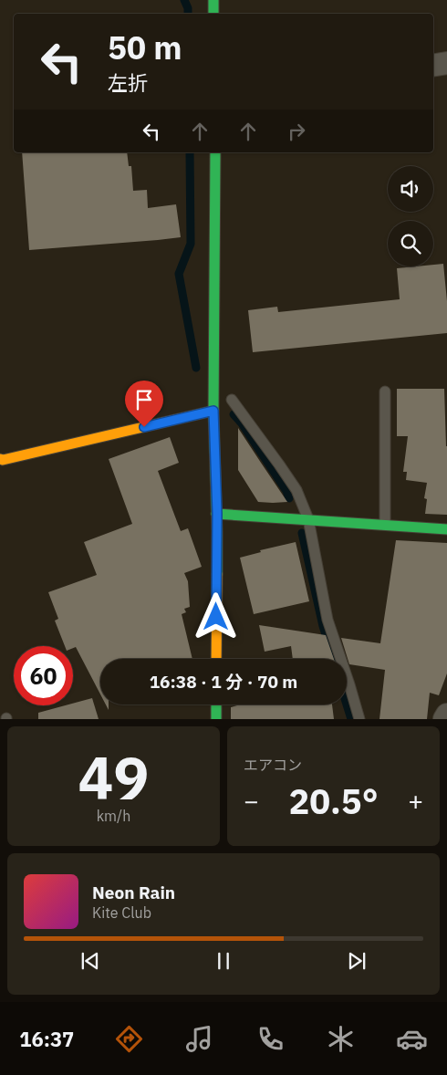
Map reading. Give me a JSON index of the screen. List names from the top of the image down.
{
  "page": {
    "turn": ["50 m", "左折"],
    "limit": "60",
    "trip": "16:38 · 1 分 · 70 m",
    "tile": [
      ["49", "km/h"],
      "エアコン"
    ],
    "heat": ["−", "20.5°", "+"],
    "song": ["Neon Rain", "Kite Club"],
    "tabs": "16:37"
  }
}
